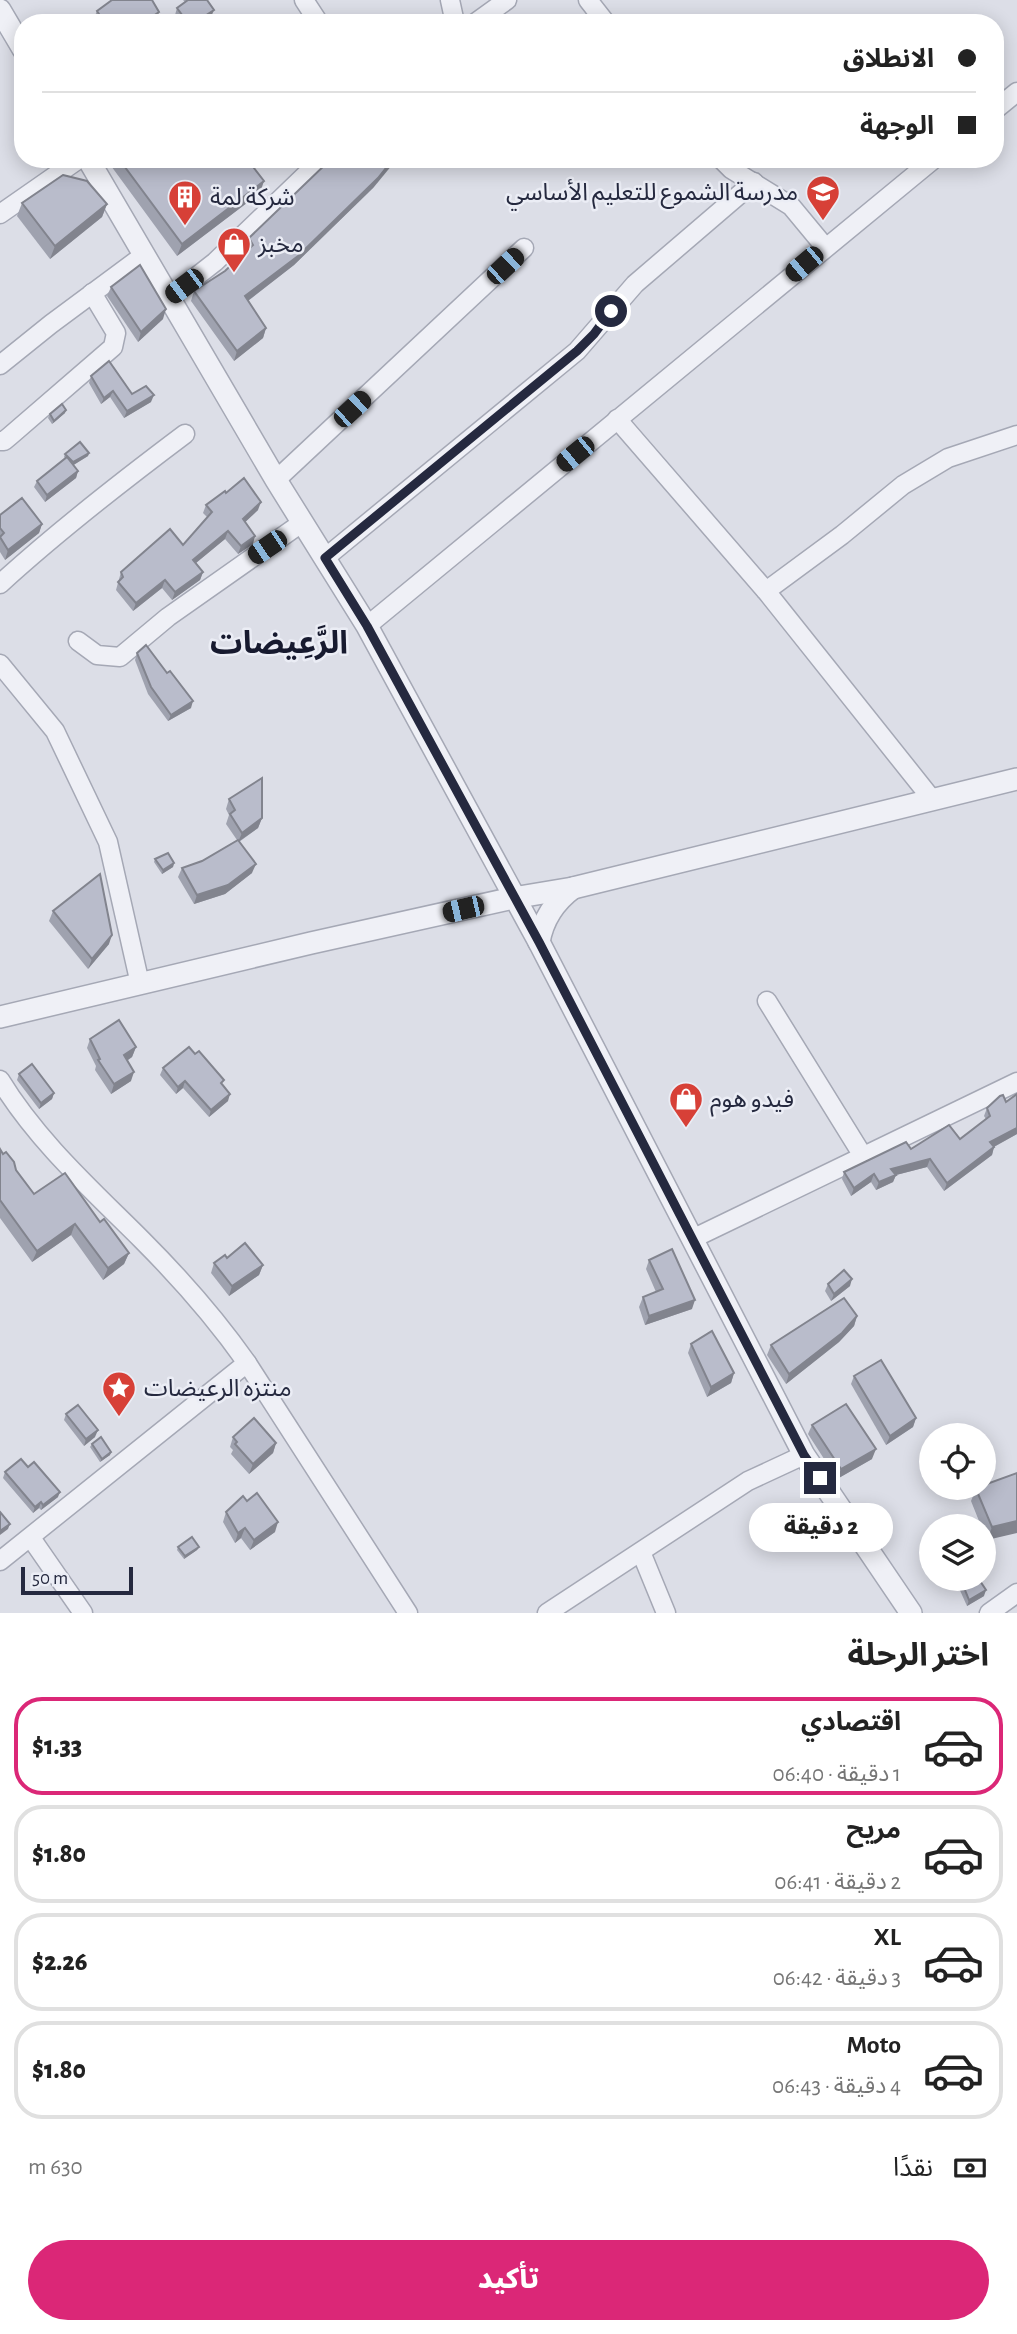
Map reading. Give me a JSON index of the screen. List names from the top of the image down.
{
  "districts": ["الرَّعِيضات"],
  "places": {
    "school or university": ["مدرسة الشموع للتعليم الأساسي"],
    "building": ["شركة لمة"],
    "shop": ["مخبز", "فيدو هوم"],
    "place": ["منتزه الرعيضات"]
  },
  "scale_bar": "50 m",
  "page": {
    "banner": ["الانطلاق", "الوجهة"],
    "bubble": "2 دقيقة",
    "scale": "50 m",
    "heading": "اختر الرحلة",
    "list": [
      {
        "name": "اقتصادي",
        "note": "1 دقيقة · 06:40",
        "value": "$1.33"
      },
      {
        "name": "مريح",
        "note": "2 دقيقة · 06:41",
        "value": "$1.80"
      },
      {
        "name": "XL",
        "note": "3 دقيقة · 06:42",
        "value": "$2.26"
      },
      {
        "name": "Moto",
        "note": "4 دقيقة · 06:43",
        "value": "$1.80"
      }
    ],
    "pay": ["نقدًا", "630 m"],
    "buttons": "تأكيد"
  }
}
